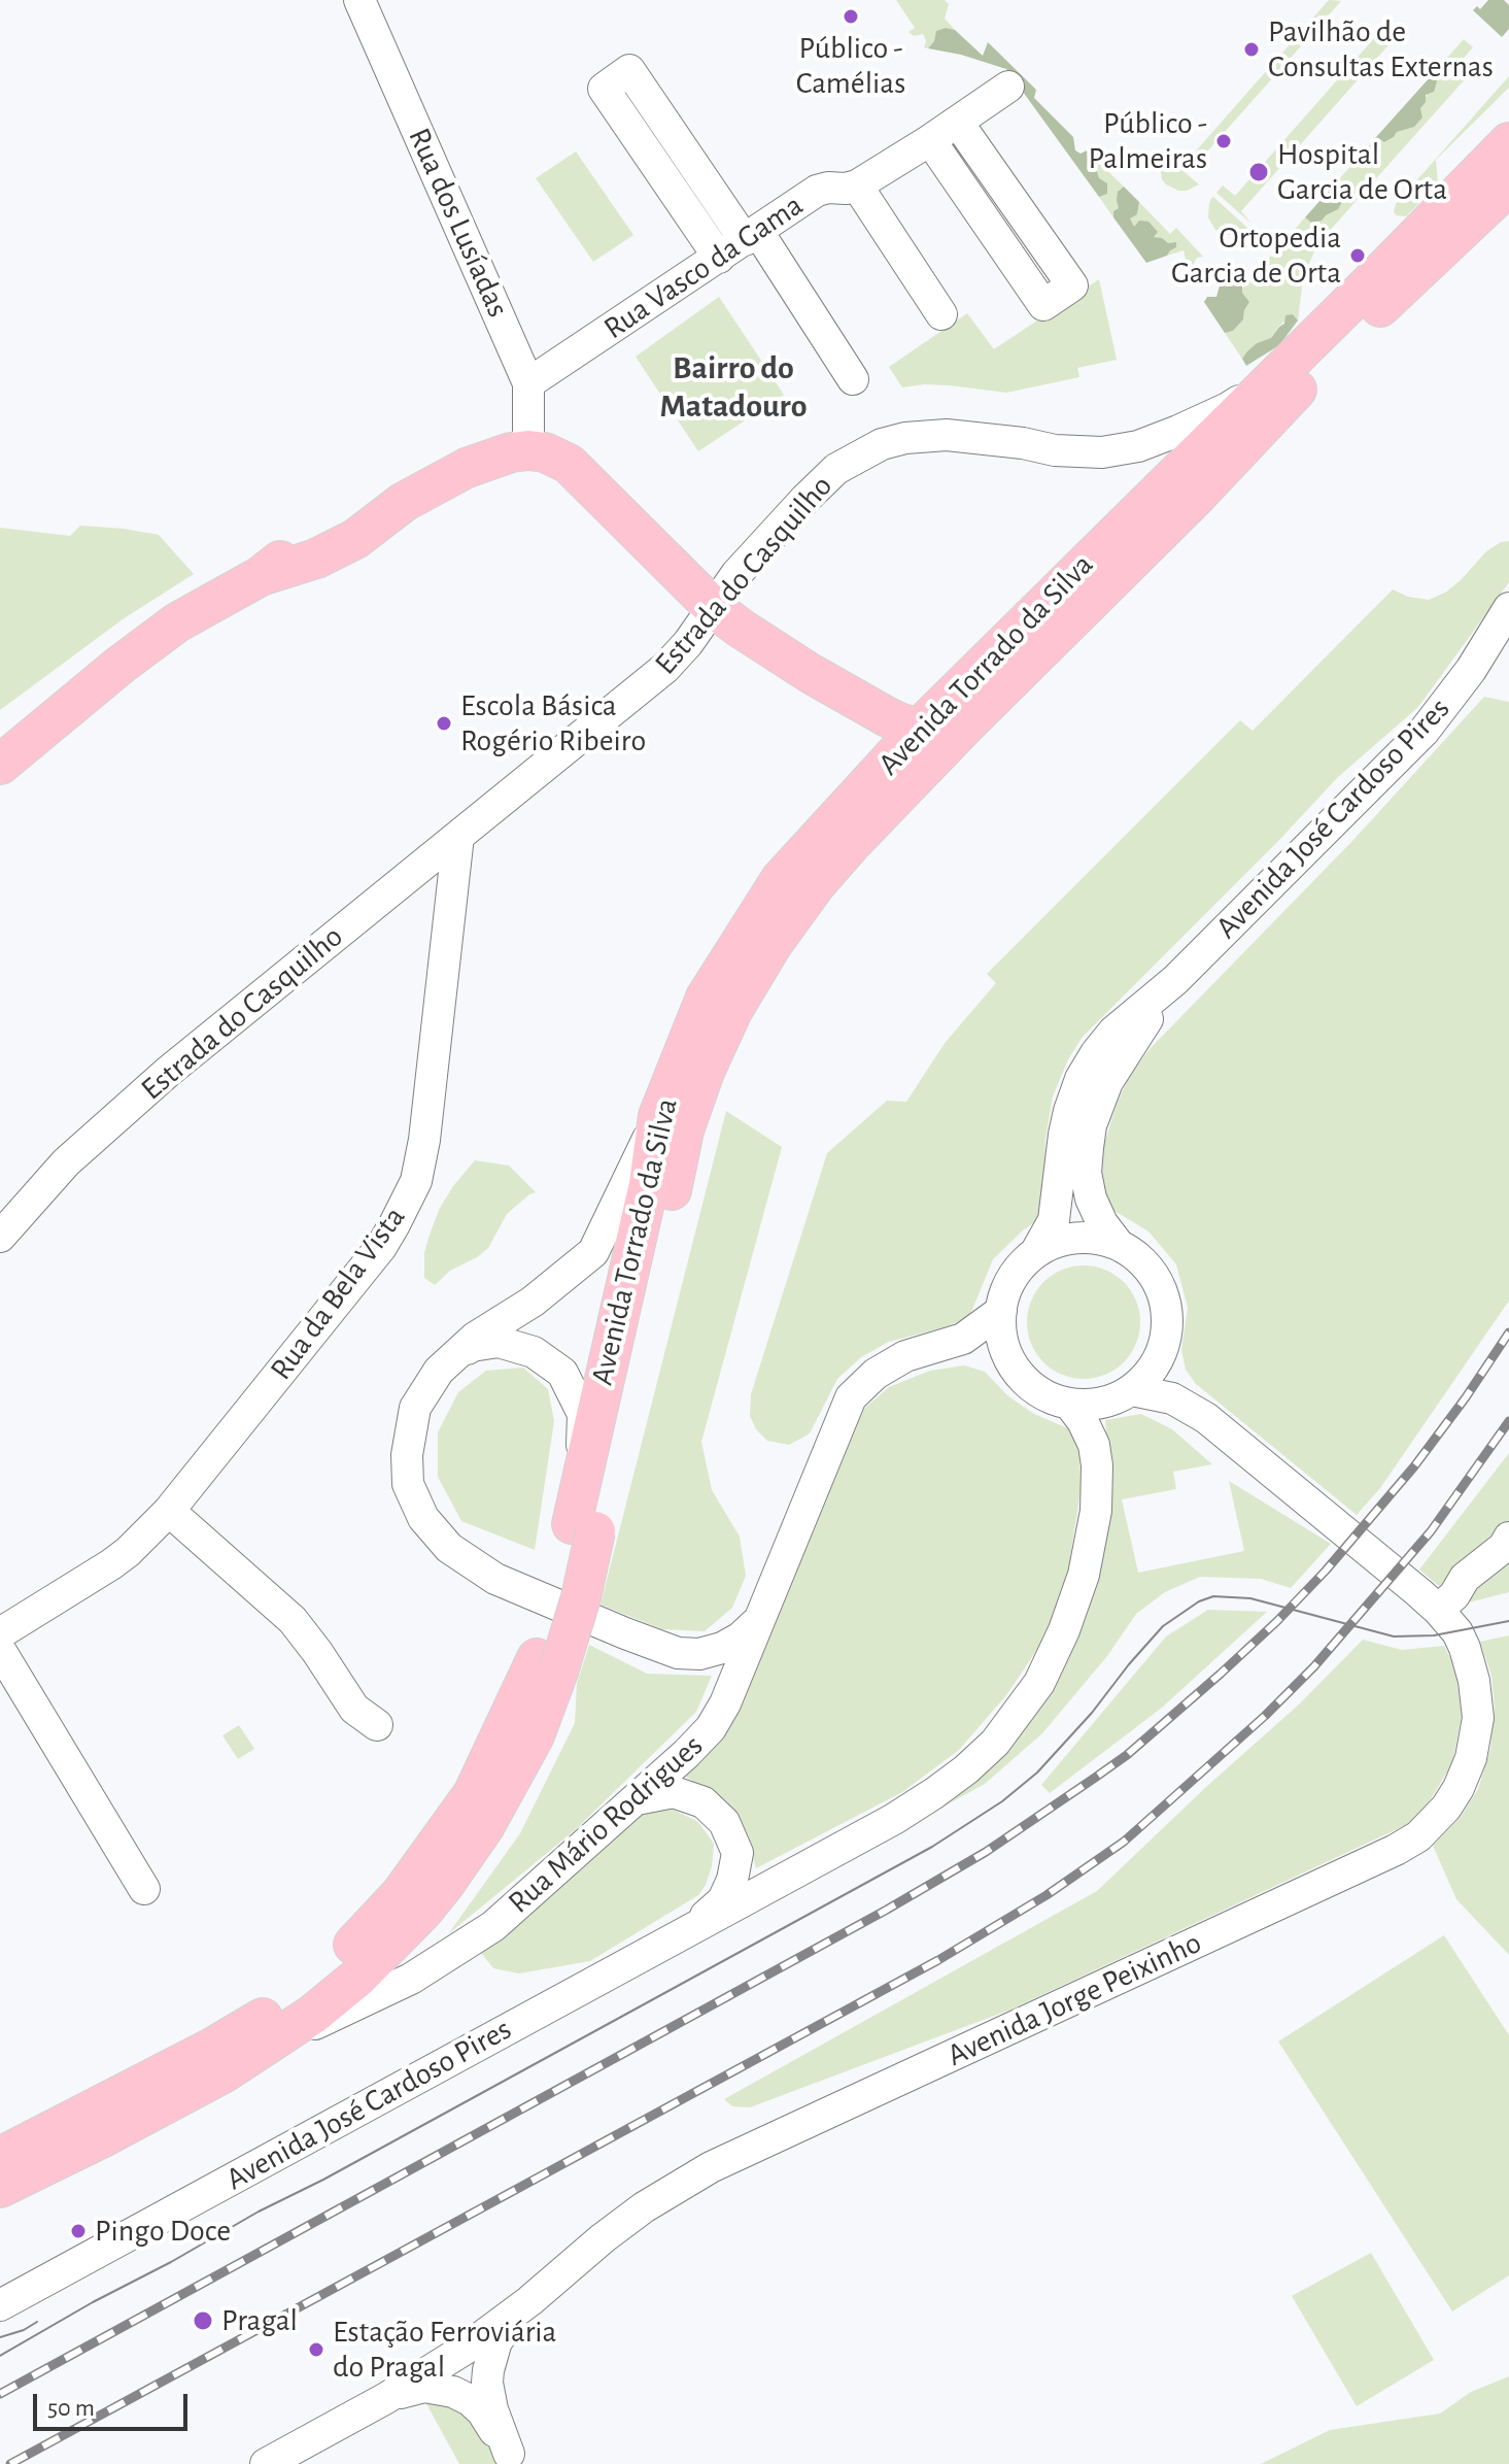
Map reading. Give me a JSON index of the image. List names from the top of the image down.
{
  "streets": {
    "main road": ["Avenida Torrado da Silva"],
    "street": [
      "Rua dos Lusíadas",
      "Rua Vasco da Gama",
      "Estrada do Casquilho",
      "Avenida José Cardoso Pires",
      "Rua da Bela Vista",
      "Rua Mário Rodrigues",
      "Avenida Jorge Peixinho"
    ]
  },
  "crossings": [
    ["Rua dos Lusíadas", "Rua Vasco da Gama"],
    ["Estrada do Casquilho", "Avenida Torrado da Silva"],
    ["Estrada do Casquilho", "Rua da Bela Vista"],
    ["Avenida Torrado da Silva", "Rua Mário Rodrigues"],
    ["Avenida José Cardoso Pires", "Rua Mário Rodrigues"]
  ],
  "districts": ["Bairro do Matadouro"],
  "places": [
    "Público - Camélias",
    "Pavilhão de Consultas Externas",
    "Público - Palmeiras",
    "Hospital Garcia de Orta",
    "Ortopedia Garcia de Orta",
    "Escola Básica Rogério Ribeiro",
    "Pingo Doce",
    "Pragal",
    "Estação Ferroviária do Pragal"
  ],
  "scale_bar": "50 m"
}
